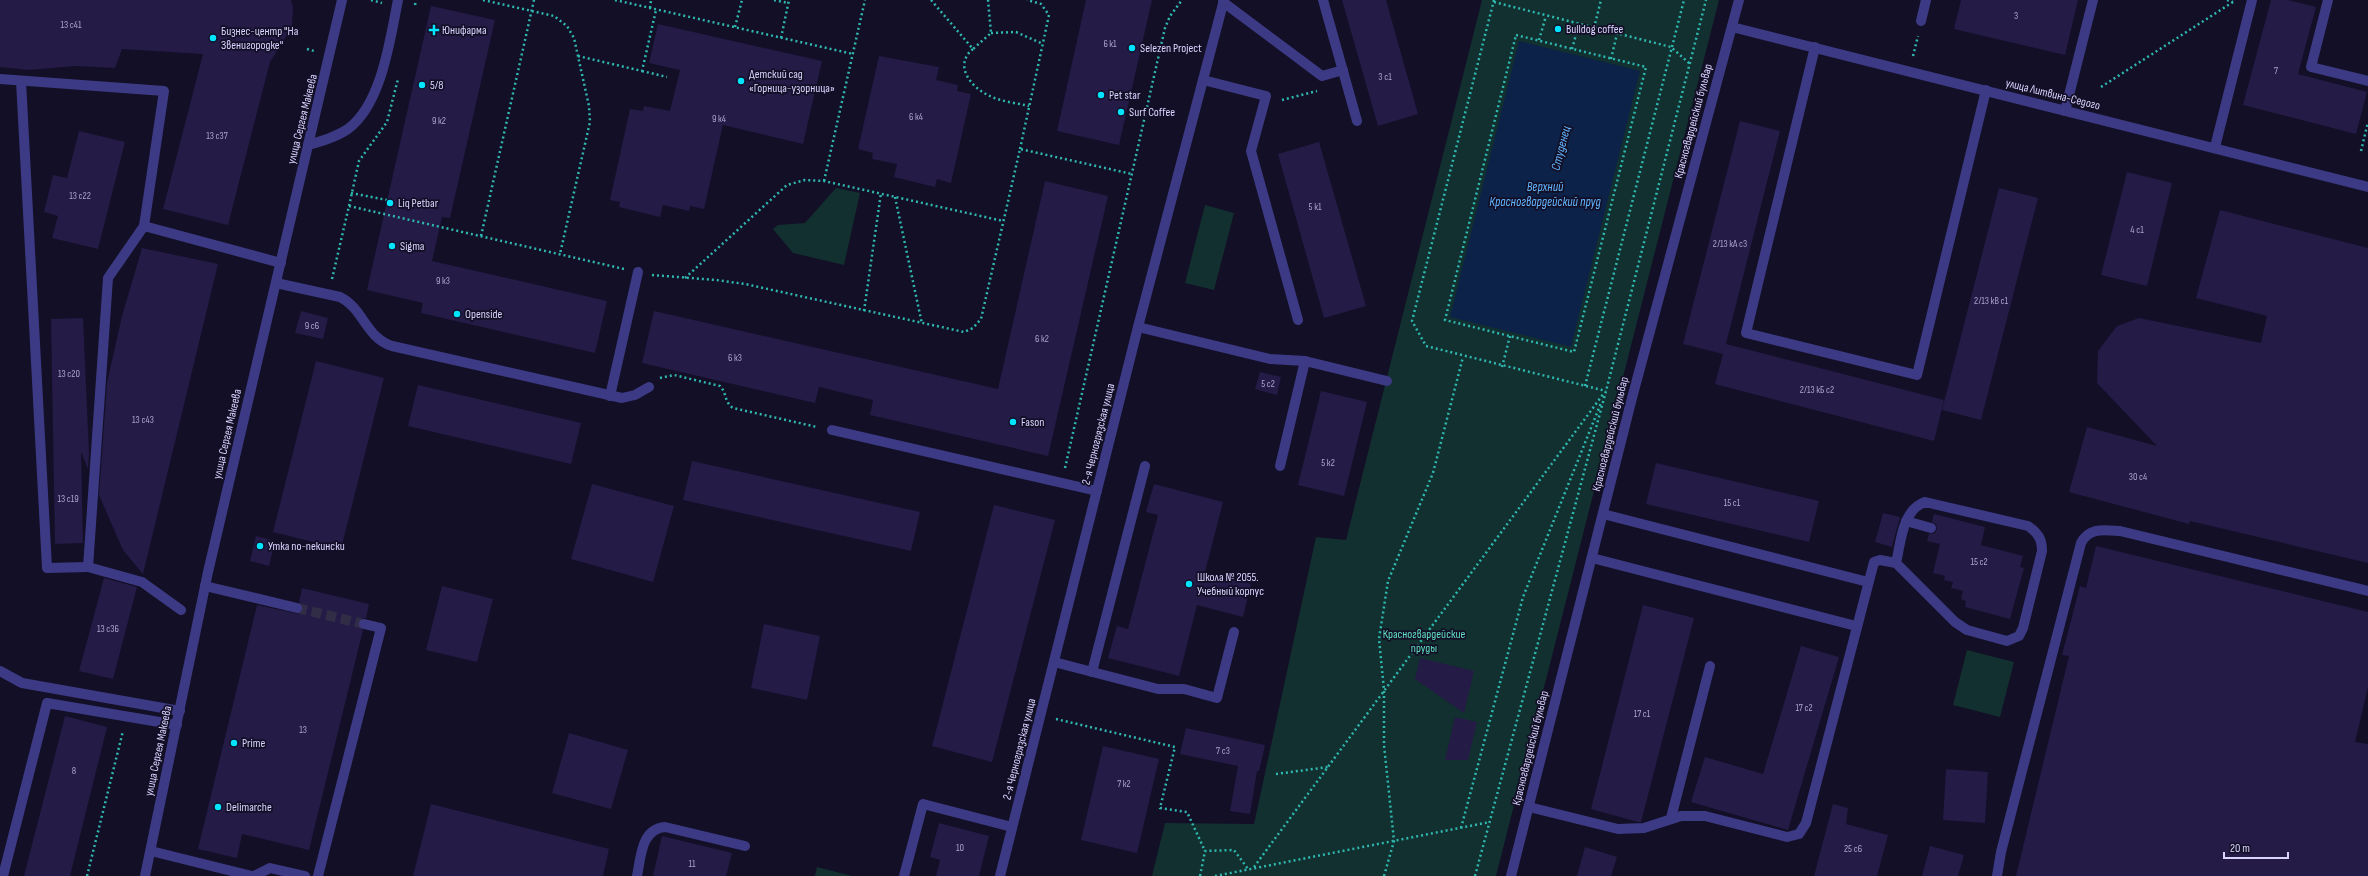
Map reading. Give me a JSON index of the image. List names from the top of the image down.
{
  "streets": {
    "street": [
      "улица Литвина-Седого",
      "улица Сергея Макеева",
      "Красногвардейский бульвар",
      "2-я Черногрязская улица"
    ]
  },
  "crossings": [
    ["улица Литвина-Седого", "Красногвардейский бульвар"]
  ],
  "water": ["Студенец", "Верхний Красногвардейский пруд"],
  "parks": ["Красногвардейские пруды"],
  "places": {
    "other": [
      "Bulldog coffee",
      "Бизнес-центр \"На Звенигородке\"",
      "Selezen Project",
      "Детский сад «Горница-узорница»",
      "5/8",
      "Pet star",
      "Surf Coffee",
      "Liq Petbar",
      "Sigma",
      "Openside",
      "Fason",
      "Утка по-пекински",
      "Школа № 2055. Учебный корпус",
      "Prime",
      "Delimarche"
    ],
    "health": ["Юнифарма"]
  },
  "house_numbers": [
    "3",
    "13 с41",
    "6 к1",
    "7",
    "3 с1",
    "6 к4",
    "9 к4",
    "9 к2",
    "13 с37",
    "13 с22",
    "5 к1",
    "4 с1",
    "2/13 кА с3",
    "9 к3",
    "2/13 кВ с1",
    "9 с6",
    "6 к2",
    "6 к3",
    "13 с20",
    "5 с2",
    "2/13 кБ с2",
    "13 с43",
    "5 к2",
    "30 с4",
    "13 с19",
    "15 с1",
    "15 с2",
    "13 с36",
    "17 с2",
    "17 с1",
    "13",
    "7 с3",
    "8",
    "7 к2",
    "10",
    "25 с6",
    "11"
  ],
  "scale_bar": "20 m"
}
